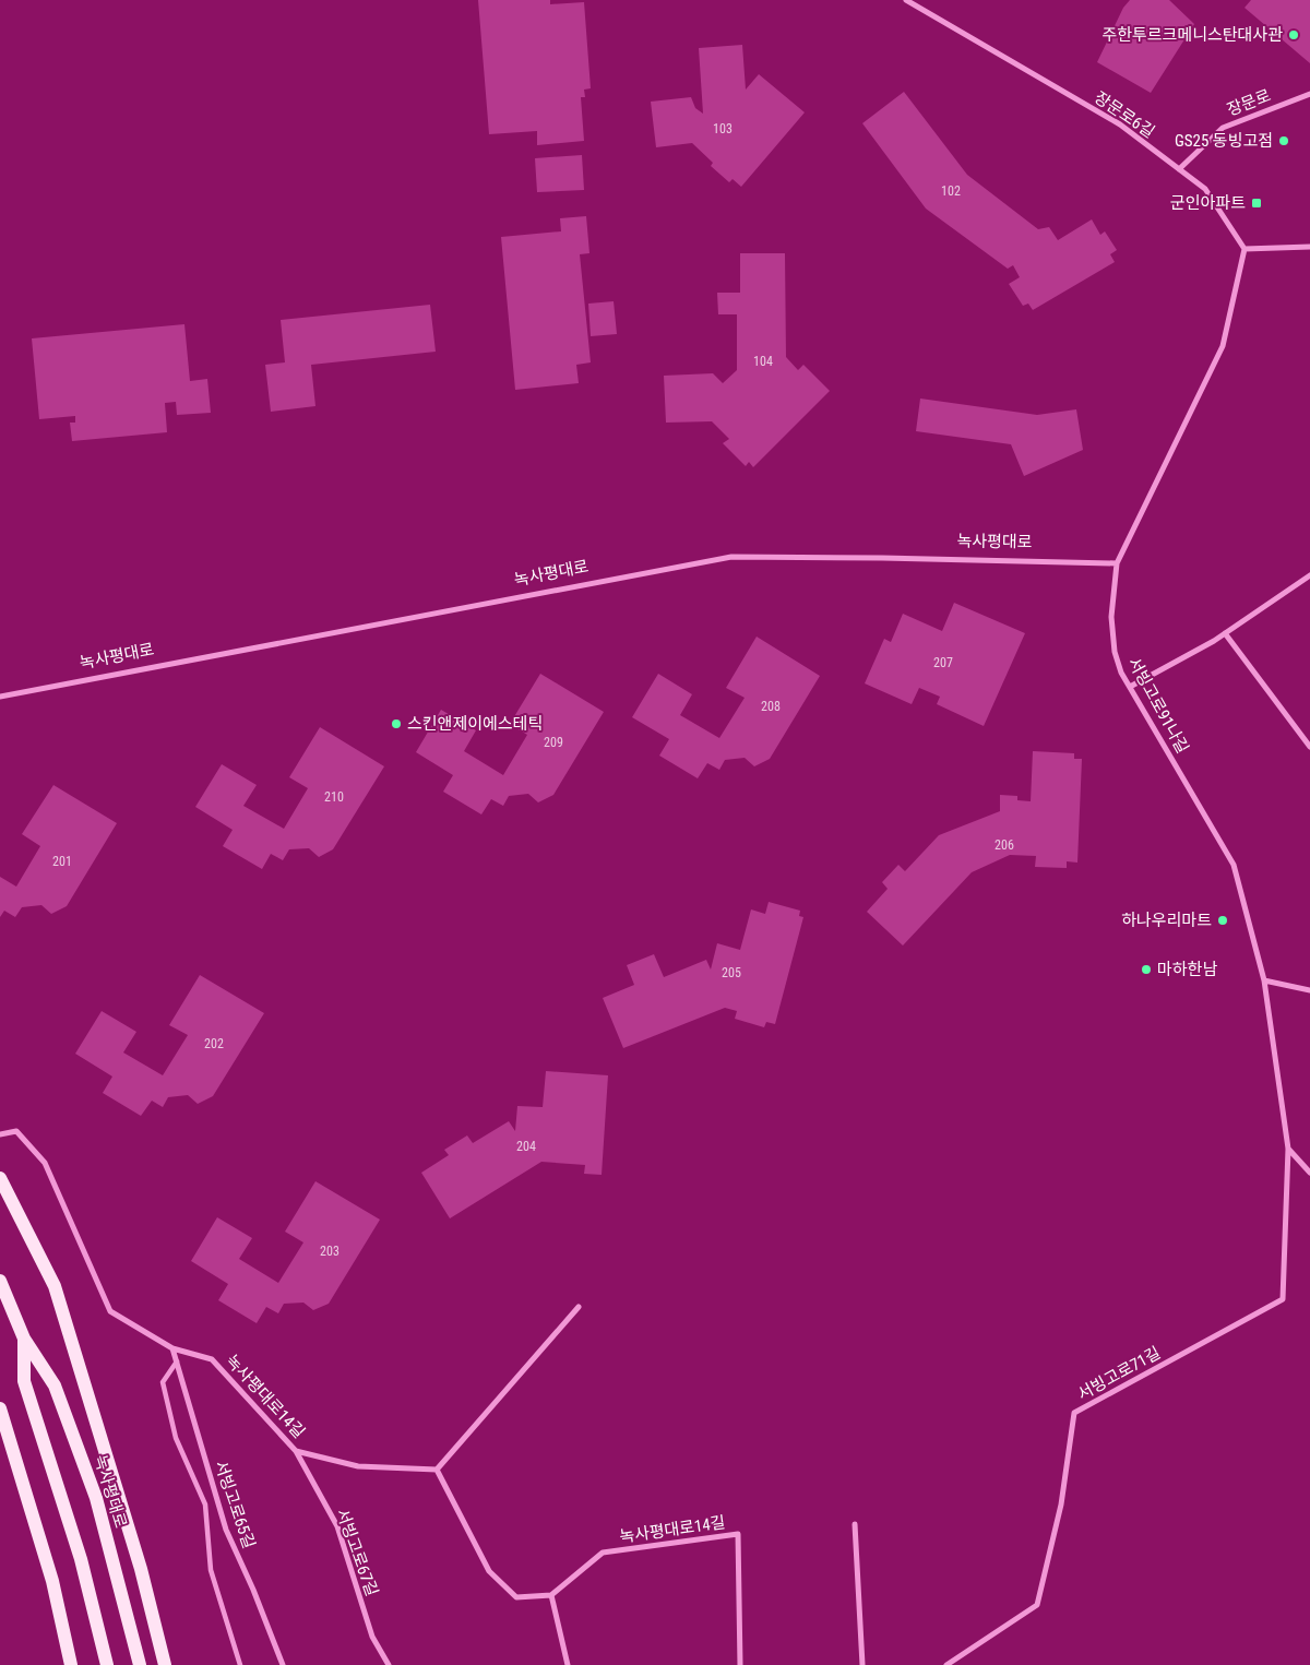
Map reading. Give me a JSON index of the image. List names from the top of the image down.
{
  "streets": {
    "main road": ["녹사평대로"],
    "street": [
      "장문로",
      "장문로6길",
      "서빙고로91나길",
      "서빙고로71길",
      "녹사평대로14길",
      "서빙고로65길",
      "서빙고로67길"
    ]
  },
  "crossings": [
    ["장문로", "장문로6길"],
    ["장문로6길", "서빙고로91나길"],
    ["녹사평대로", "서빙고로91나길"],
    ["서빙고로91나길", "서빙고로71길"],
    ["녹사평대로14길", "서빙고로65길"],
    ["녹사평대로14길", "서빙고로67길"]
  ],
  "places": {
    "other": [
      "주한투르크메니스탄대사관",
      "GS25 동빙고점",
      "스킨앤제이에스테틱",
      "하나우리마트",
      "마하한남"
    ],
    "transit": ["군인아파트"]
  },
  "house_numbers": [
    "103",
    "102",
    "104",
    "207",
    "208",
    "209",
    "210",
    "206",
    "201",
    "205",
    "202",
    "204",
    "203"
  ]
}
